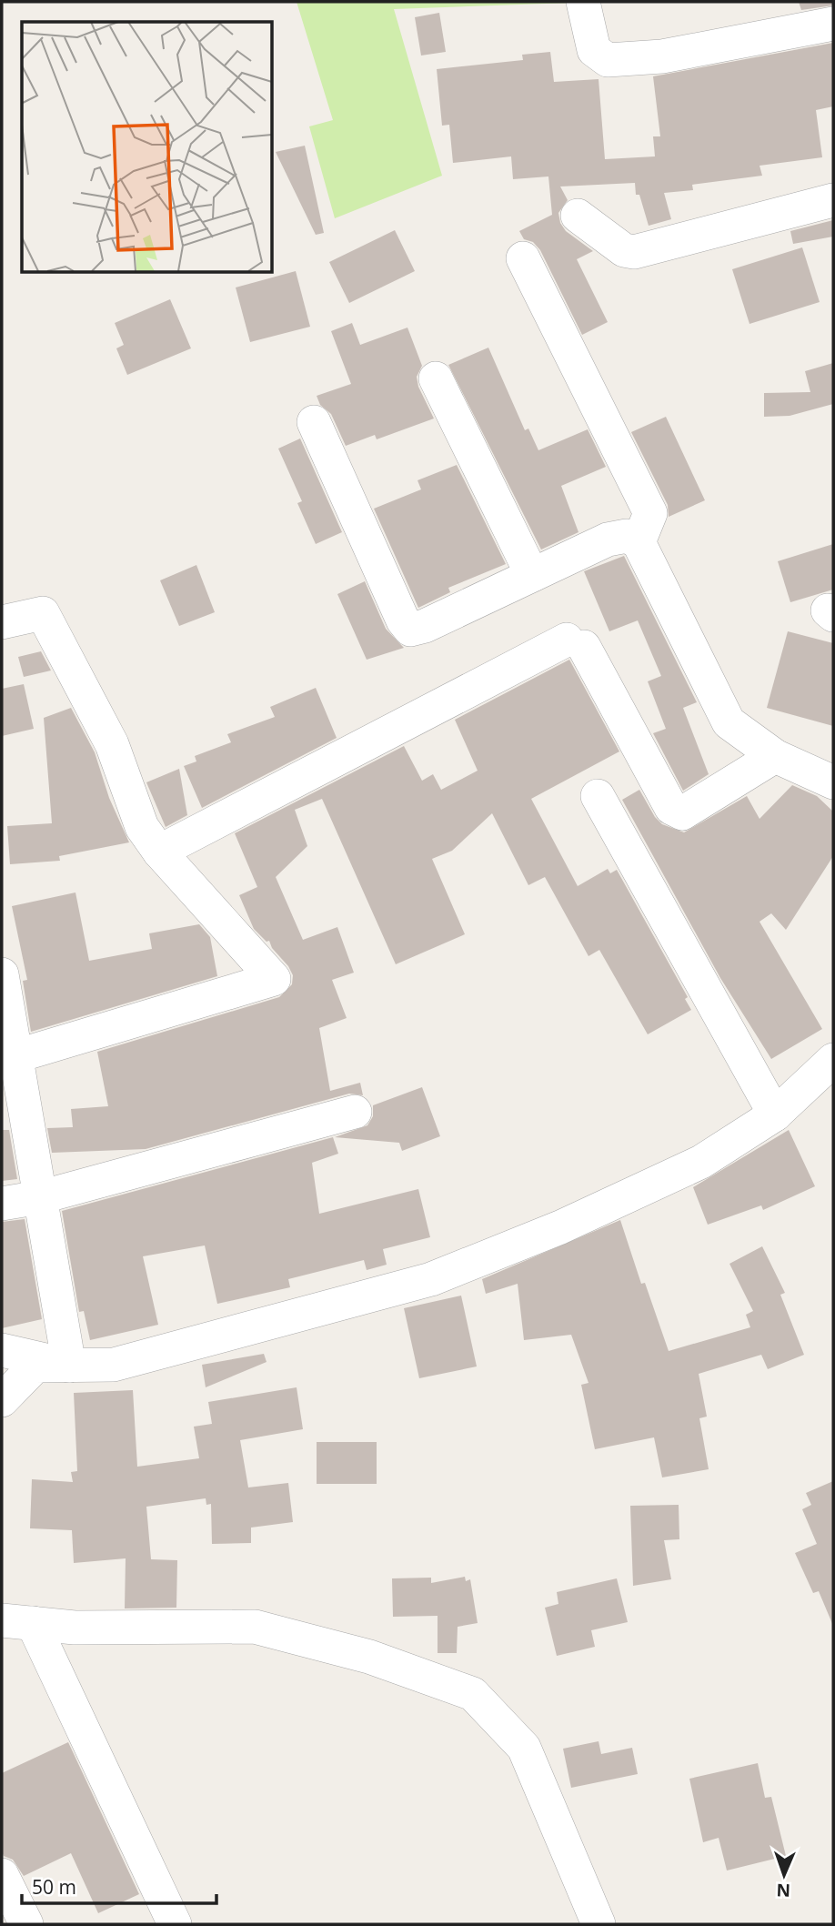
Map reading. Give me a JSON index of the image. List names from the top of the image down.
{
  "scale_bar": "50 m",
  "north": "bottom"
}
